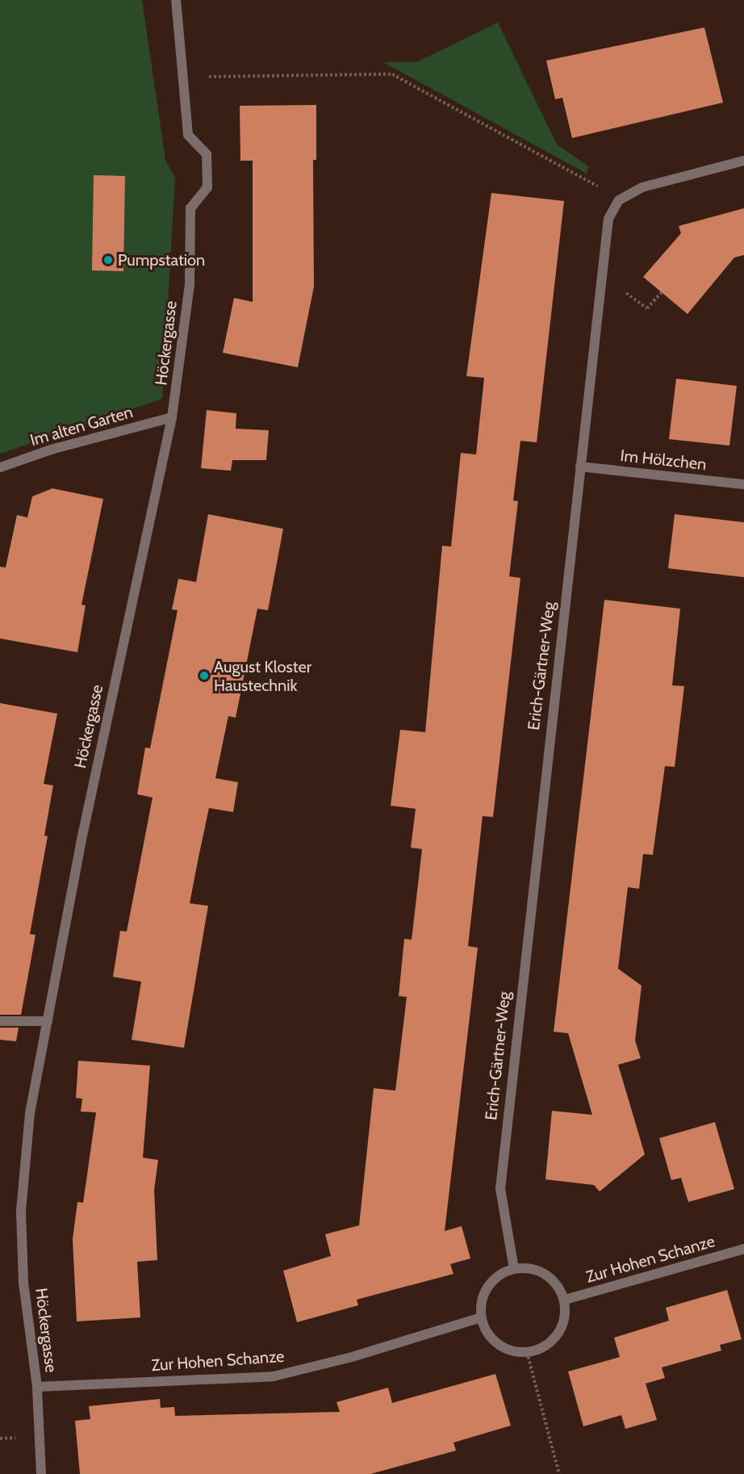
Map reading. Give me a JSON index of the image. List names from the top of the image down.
{
  "streets": {
    "street": [
      "Höckergasse",
      "Im alten Garten",
      "Im Hölzchen",
      "Erich-Gärtner-Weg",
      "Zur Hohen Schanze"
    ]
  },
  "crossings": [
    ["Höckergasse", "Im alten Garten"],
    ["Höckergasse", "Zur Hohen Schanze"],
    ["Im Hölzchen", "Erich-Gärtner-Weg"],
    ["Erich-Gärtner-Weg", "Zur Hohen Schanze"]
  ],
  "places": ["Pumpstation", "August Kloster Haustechnik"]
}
